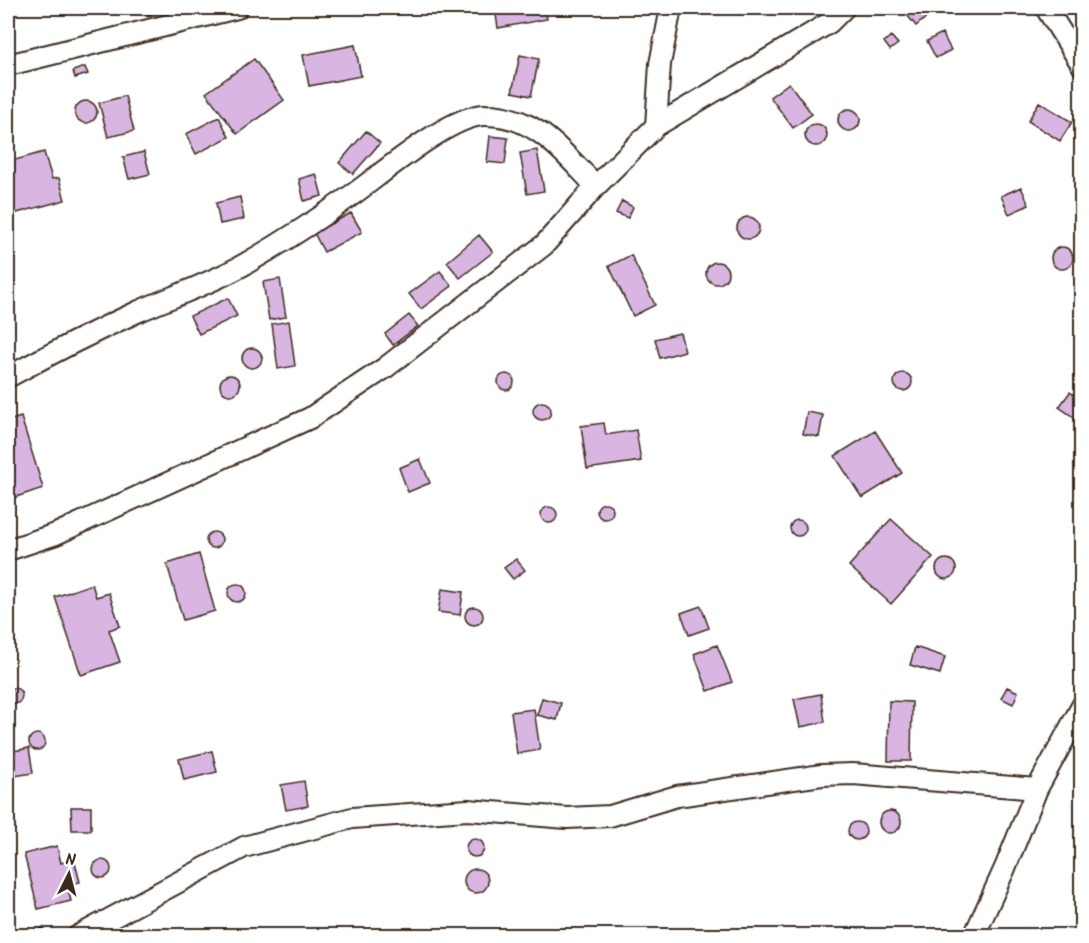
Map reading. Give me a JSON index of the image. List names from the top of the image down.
{
  "north": "top"
}
